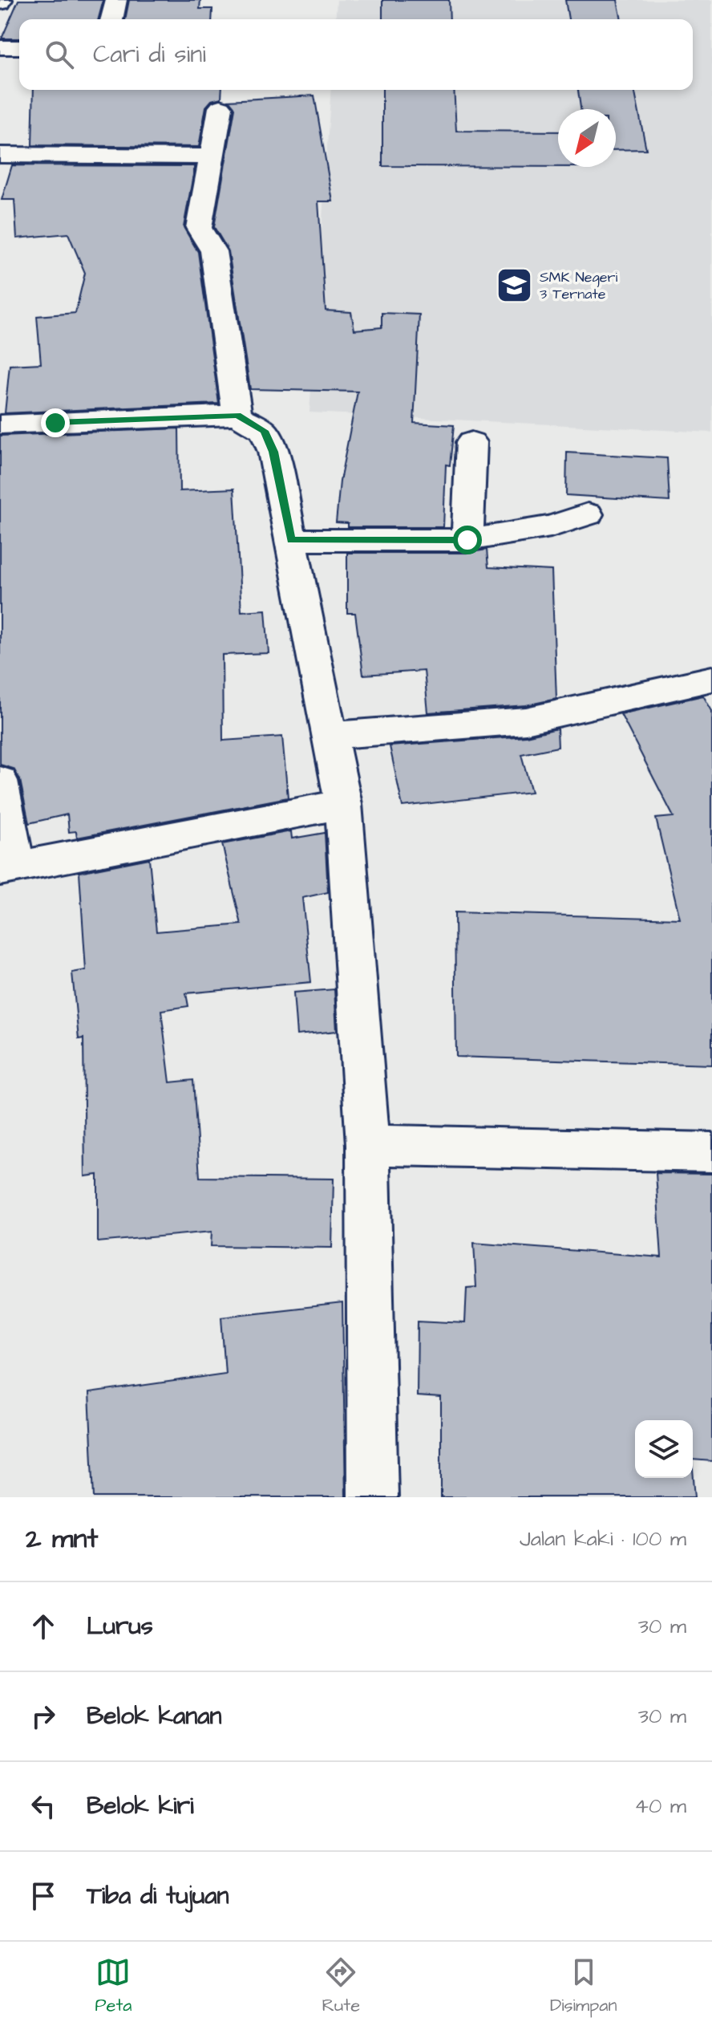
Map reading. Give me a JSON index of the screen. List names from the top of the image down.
{
  "places": {
    "school or university": ["SMK Negeri 3 Ternate"]
  },
  "north": "bottom left",
  "page": {
    "search": "Cari di sini",
    "heading": ["2 mnt", "Jalan kaki · 100 m"],
    "list": [
      ["Lurus", "30 m"],
      ["Belok kanan", "30 m"],
      ["Belok kiri", "40 m"],
      "Tiba di tujuan"
    ],
    "nav": ["Peta", "Rute", "Disimpan"]
  }
}
